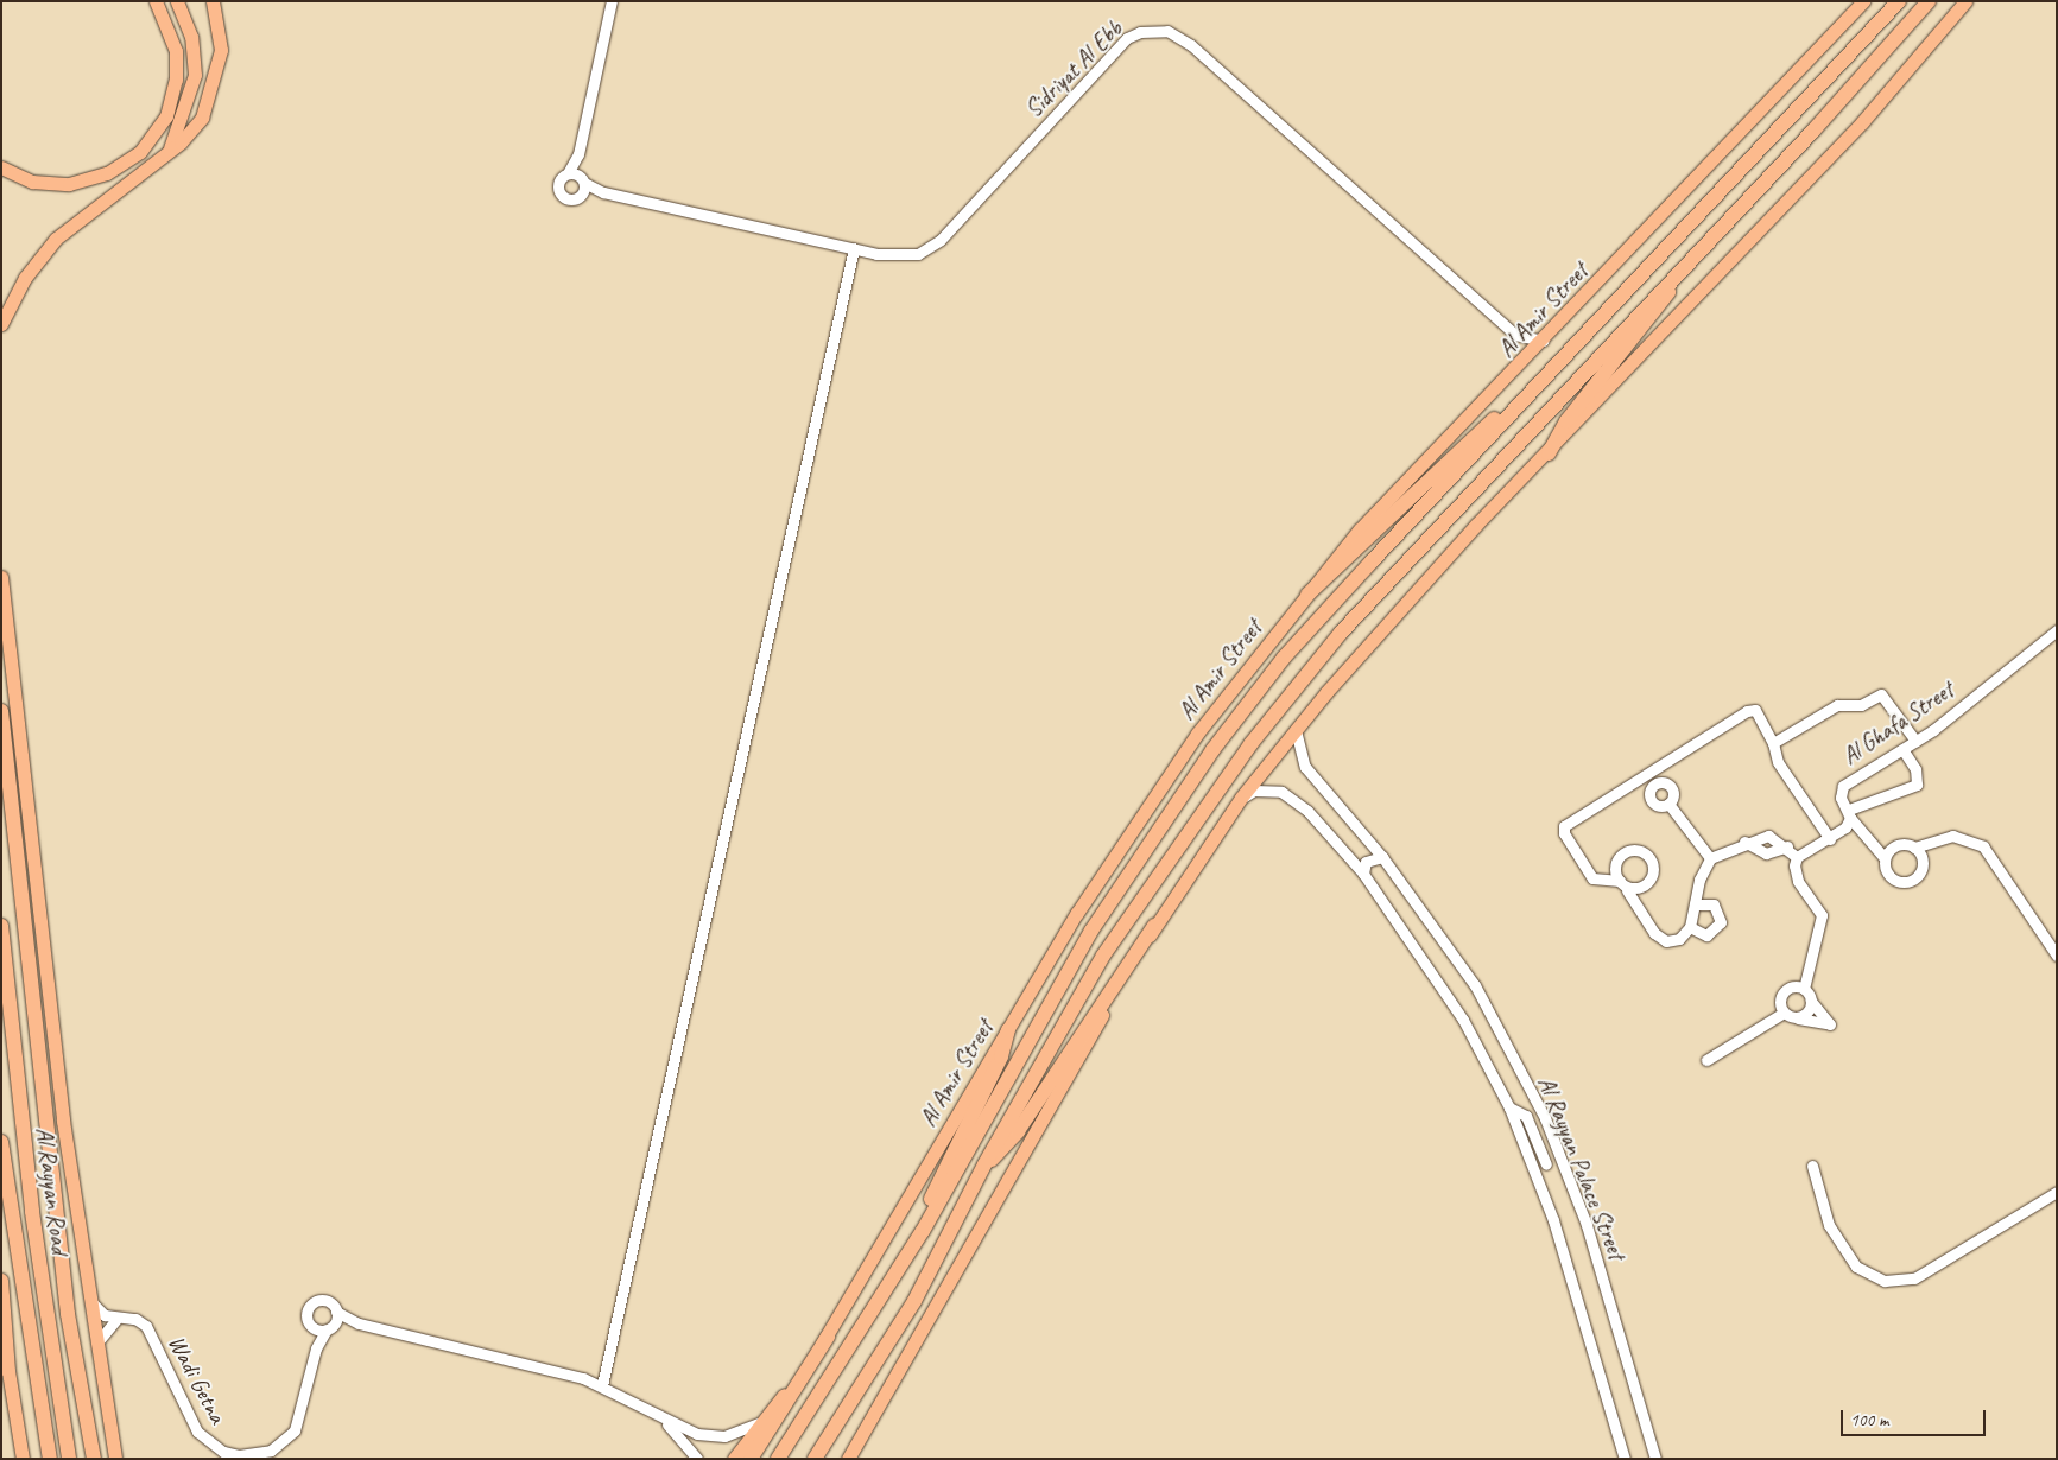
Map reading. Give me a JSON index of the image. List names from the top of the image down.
{
  "streets": {
    "highway": ["Al Amir Street", "Al Rayyan Road"],
    "street": [
      "Sidriyat Al Ebb",
      "Al Ghafa Street",
      "Al Rayyan Palace Street",
      "Wadi Getna"
    ]
  },
  "crossings": [
    ["Al Rayyan Road", "Wadi Getna"]
  ],
  "scale_bar": "100 m"
}
